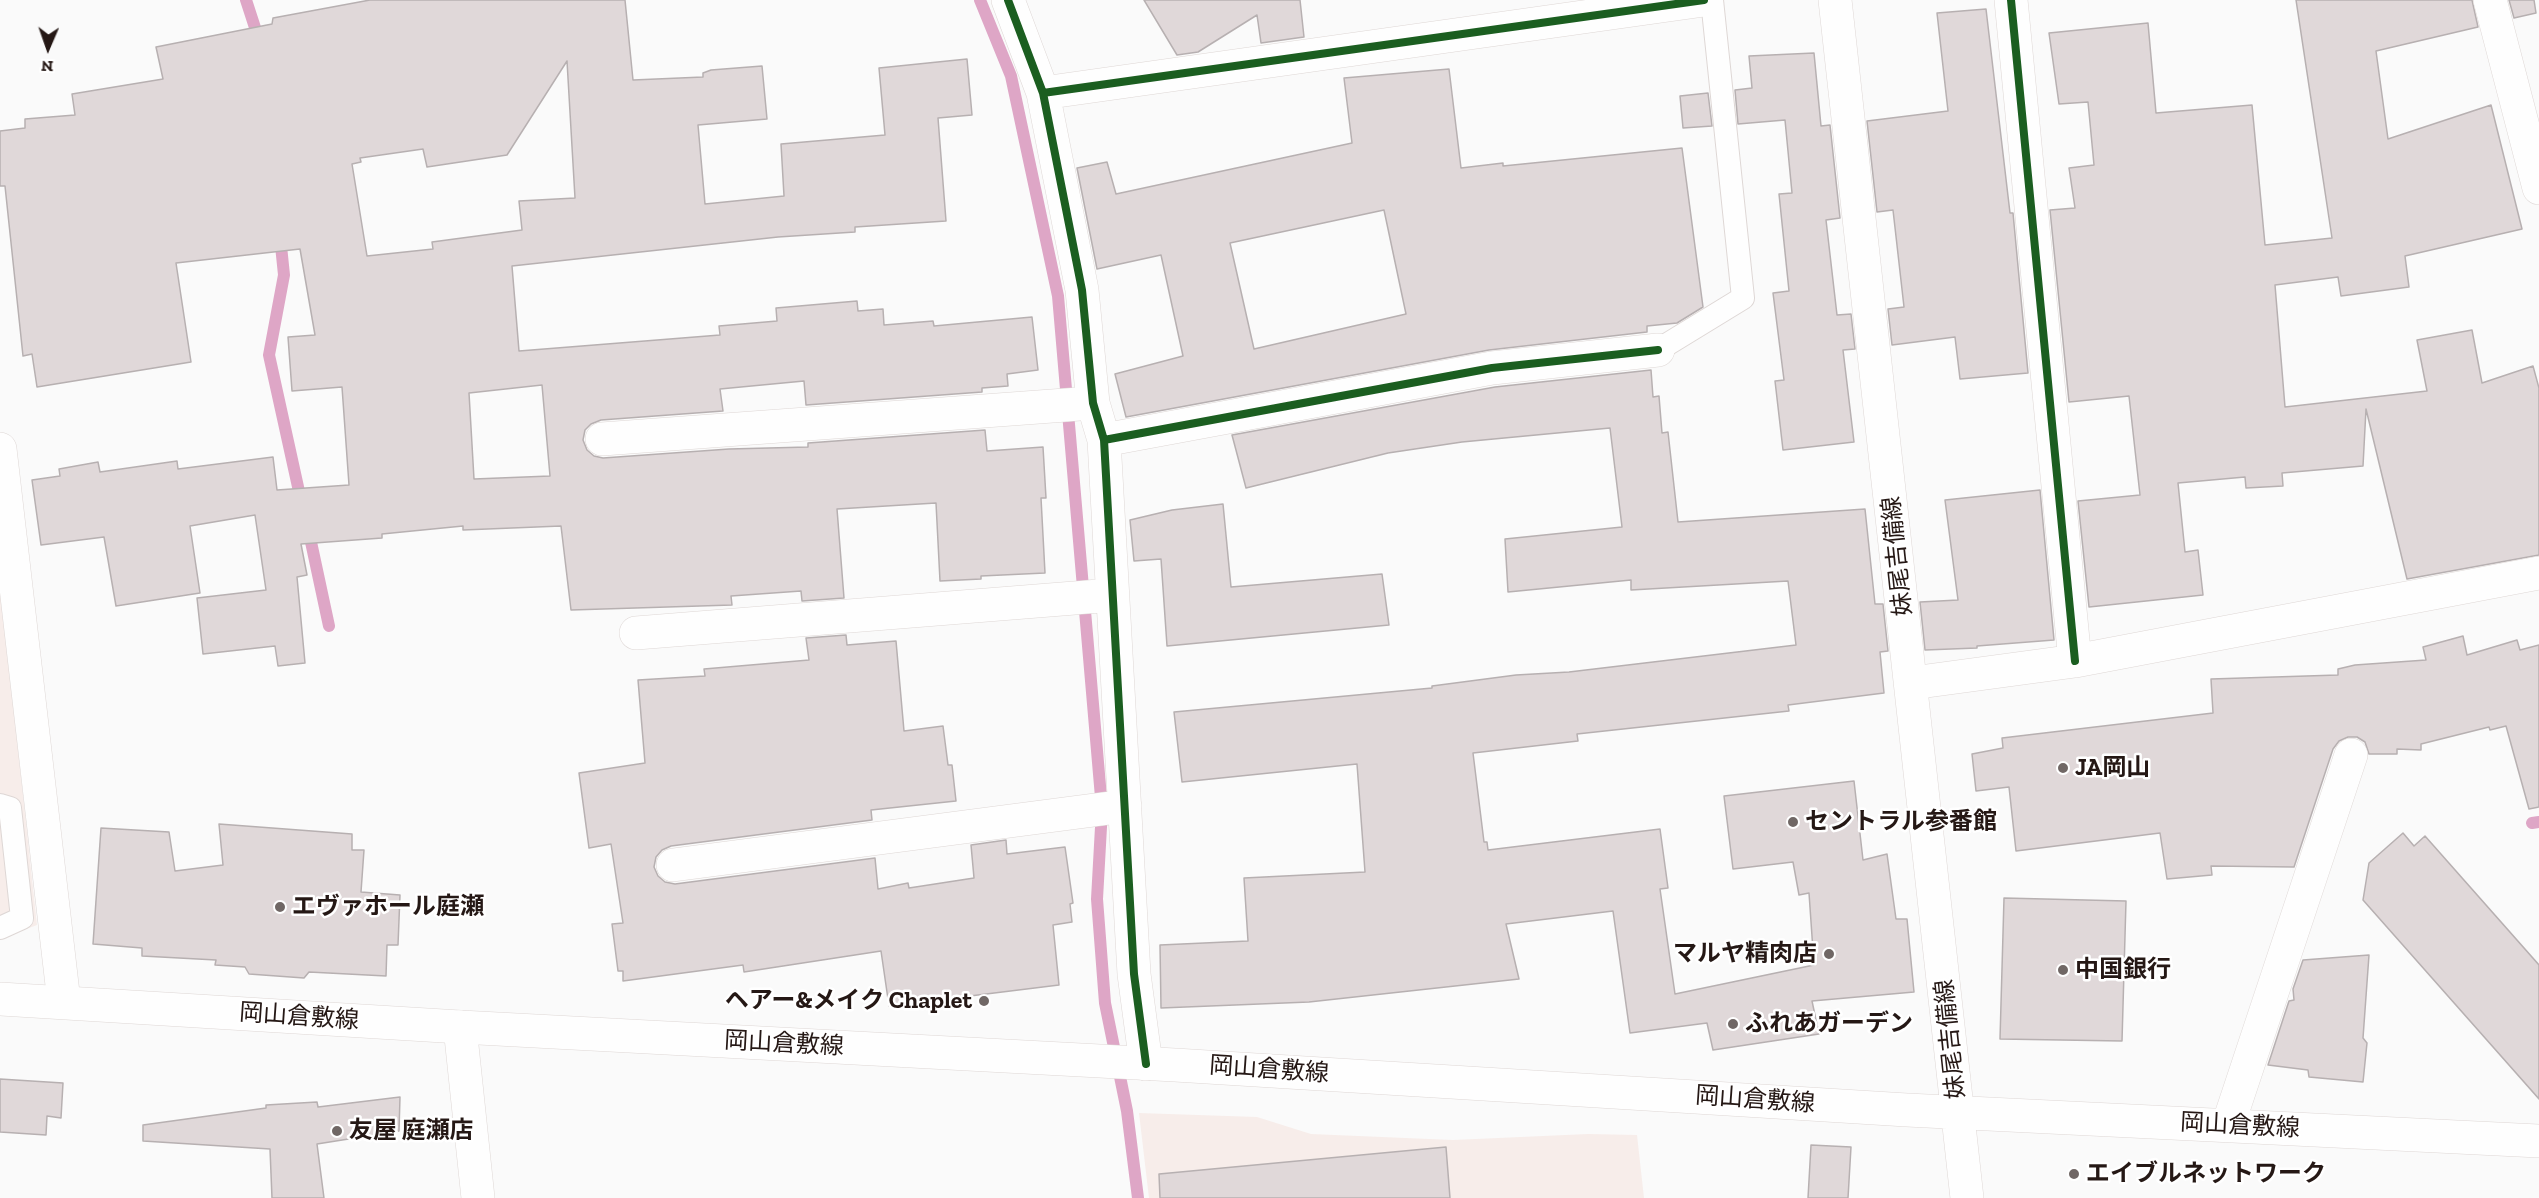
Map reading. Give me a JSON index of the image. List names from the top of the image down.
{
  "streets": {
    "street": ["妹尾吉備線", "岡山倉敷線"]
  },
  "crossings": [
    ["妹尾吉備線", "岡山倉敷線"]
  ],
  "places": [
    "JA岡山",
    "セントラル参番館",
    "エヴァホール庭瀬",
    "マルヤ精肉店",
    "中国銀行",
    "ヘアー&メイク Chaplet",
    "ふれあガーデン",
    "友屋 庭瀬店",
    "エイブルネットワーク"
  ],
  "north": "bottom"
}
